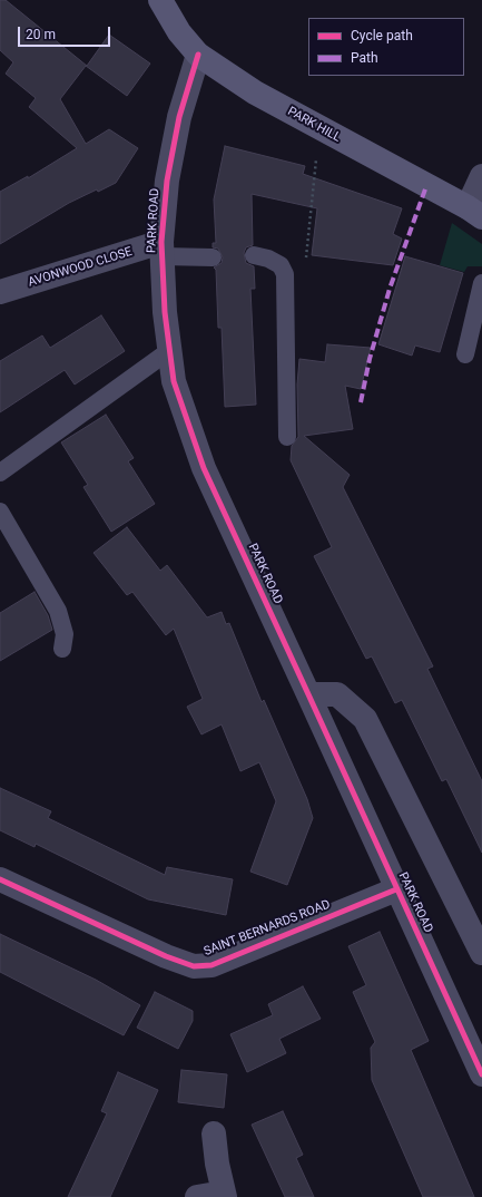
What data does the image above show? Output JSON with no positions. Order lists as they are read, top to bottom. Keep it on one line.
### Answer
{"streets":{"main road":["PARK HILL"],"street":["PARK ROAD","AVONWOOD CLOSE","SAINT BERNARDS ROAD"]},"crossings":[["PARK HILL","PARK ROAD"],["PARK ROAD","AVONWOOD CLOSE"],["PARK ROAD","SAINT BERNARDS ROAD"]],"legend":["Cycle path","Path"],"scale_bar":"20 m"}
